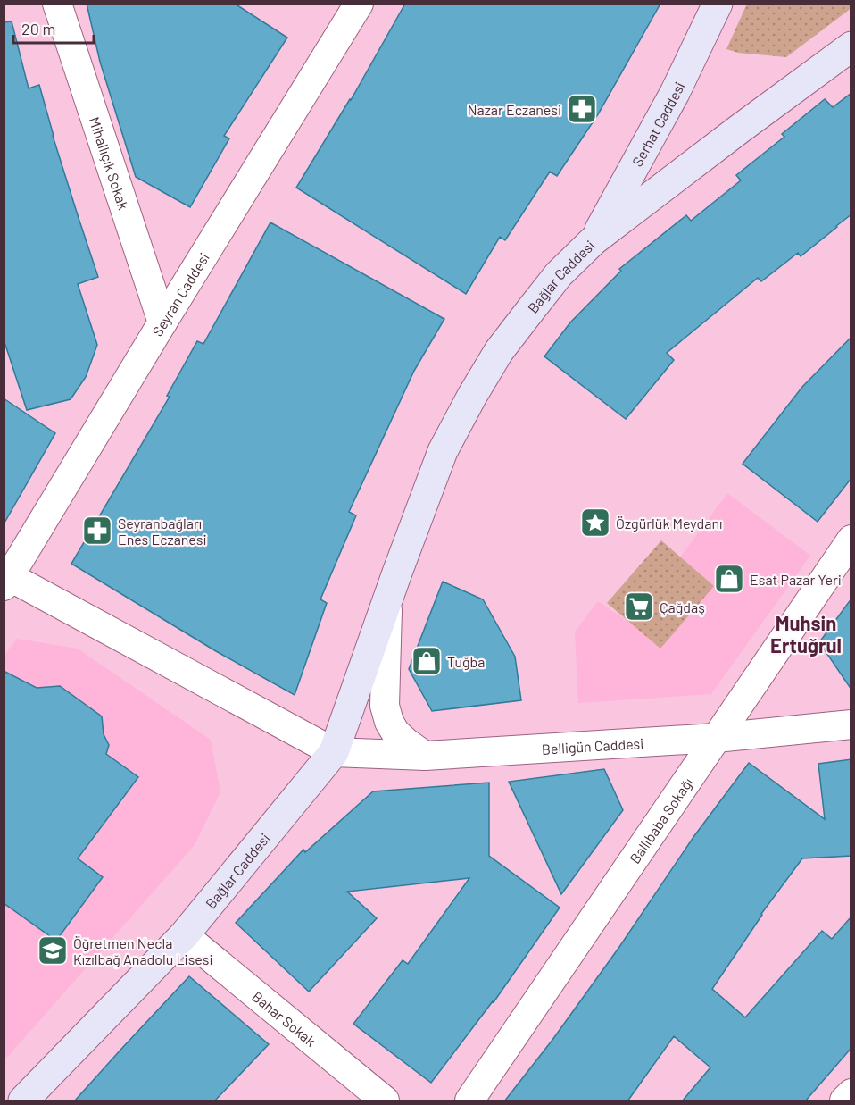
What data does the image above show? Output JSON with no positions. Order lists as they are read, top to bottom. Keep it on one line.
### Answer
{"streets":{"main road":["Serhat Caddesi","Bağlar Caddesi"],"street":["Mihallıçık Sokak","Seyran Caddesi","Belligün Caddesi","Ballıbaba Sokağı","Bahar Sokak"]},"crossings":[["Serhat Caddesi","Bağlar Caddesi"],["Mihallıçık Sokak","Seyran Caddesi"],["Bağlar Caddesi","Belligün Caddesi"],["Bağlar Caddesi","Bahar Sokak"],["Belligün Caddesi","Ballıbaba Sokağı"]],"districts":["Muhsin Ertuğrul"],"places":{"pharmacy":["Nazar Eczanesi","Seyranbağları Enes Eczanesi"],"place":["Özgürlük Meydanı"],"shop":["Esat Pazar Yeri","Tuğba"],"supermarket":["Çağdaş"],"school or university":["Öğretmen Necla Kızılbağ Anadolu Lisesi"]},"scale_bar":"20 m"}
